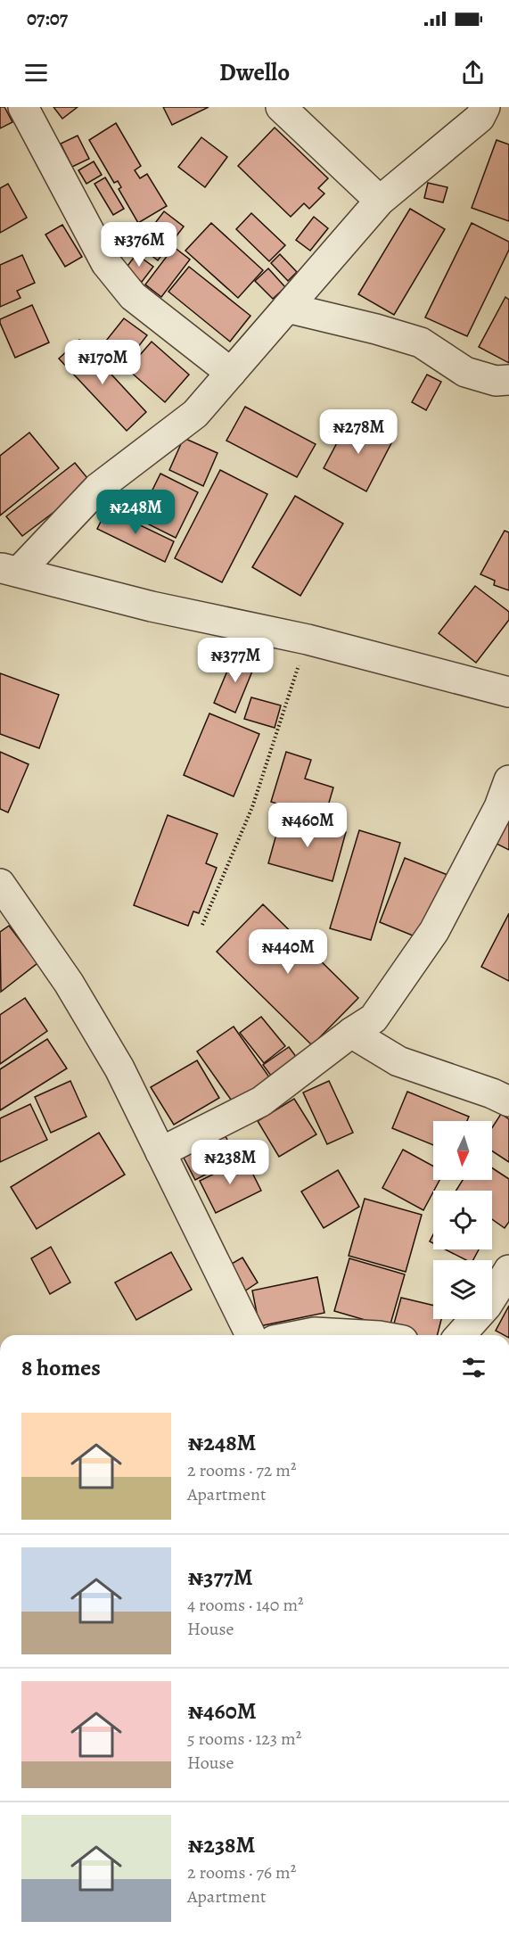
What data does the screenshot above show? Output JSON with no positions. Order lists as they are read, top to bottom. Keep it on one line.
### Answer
{"north":"bottom","page":{"status":"07:07","header":"Dwello","price":["₦376M","₦170M","₦278M","₦248M","₦377M","₦460M","₦440M","₦238M"],"heading":"8 homes","list":[{"name":"₦248M","note":"2 rooms · 72 m² · Apartment"},{"name":"₦377M","note":"4 rooms · 140 m² · House"},{"name":"₦460M","note":"5 rooms · 123 m² · House"},{"name":"₦238M","note":"2 rooms · 76 m² · Apartment"}]}}
